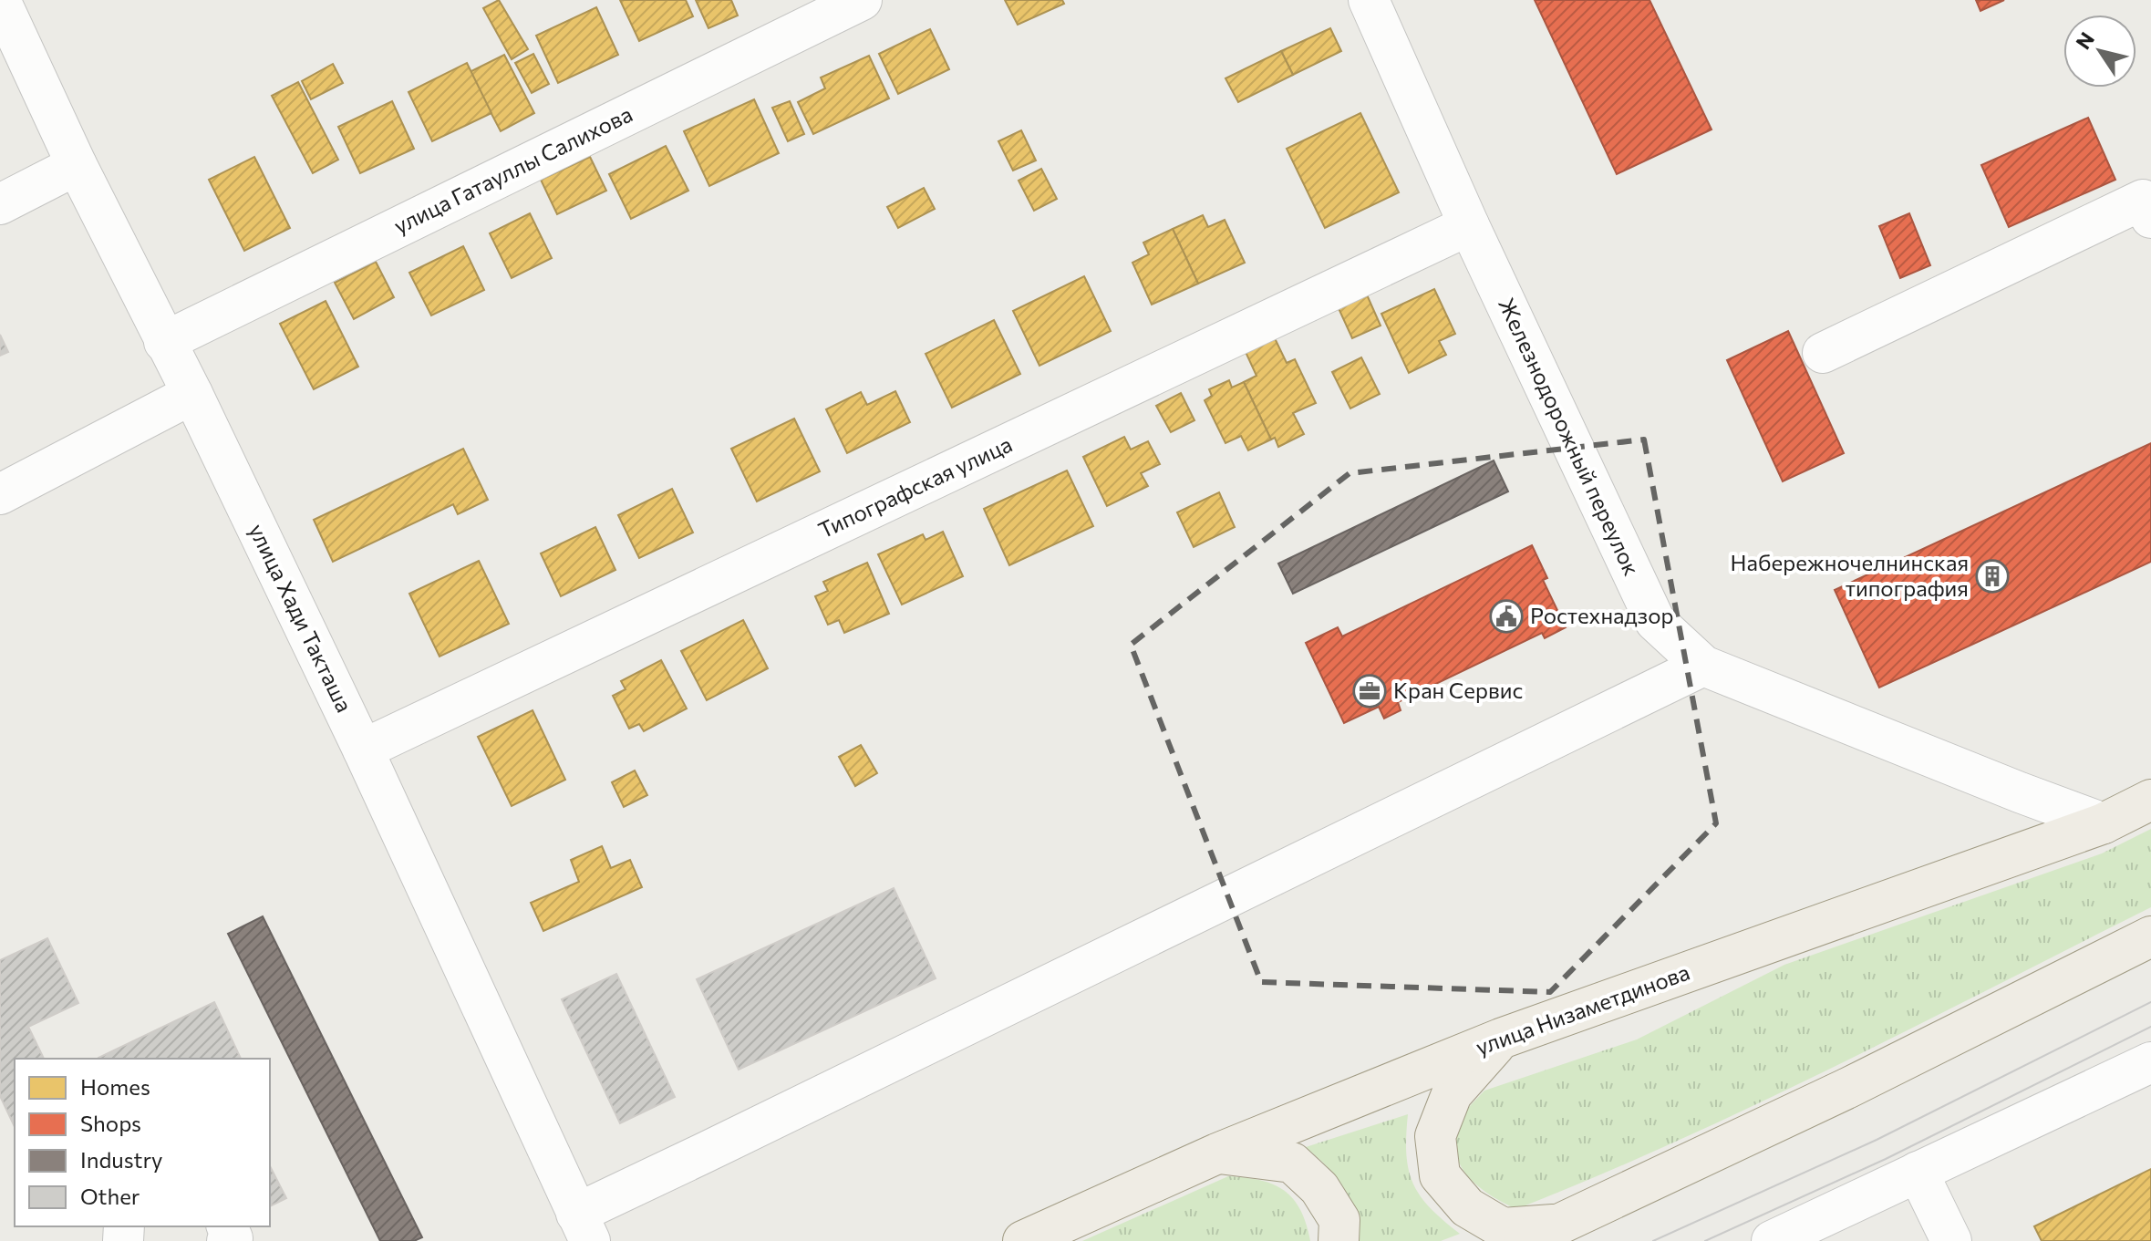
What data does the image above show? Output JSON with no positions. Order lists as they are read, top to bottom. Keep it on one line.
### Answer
{"streets":{"main road":["улица Низаметдинова"],"street":["улица Гатауллы Салихова","Железнодорожный переулок","Типографская улица","улица Хади Такташа"]},"crossings":[["улица Гатауллы Салихова","улица Хади Такташа"],["Железнодорожный переулок","Типографская улица"],["Железнодорожный переулок","улица Низаметдинова"],["Типографская улица","улица Хади Такташа"]],"places":{"building":["Набережночелнинская типография"],"public building":["Ростехнадзор"],"office":["Кран Сервис"]},"legend":["Homes","Shops","Industry","Other"],"north":"top left"}
